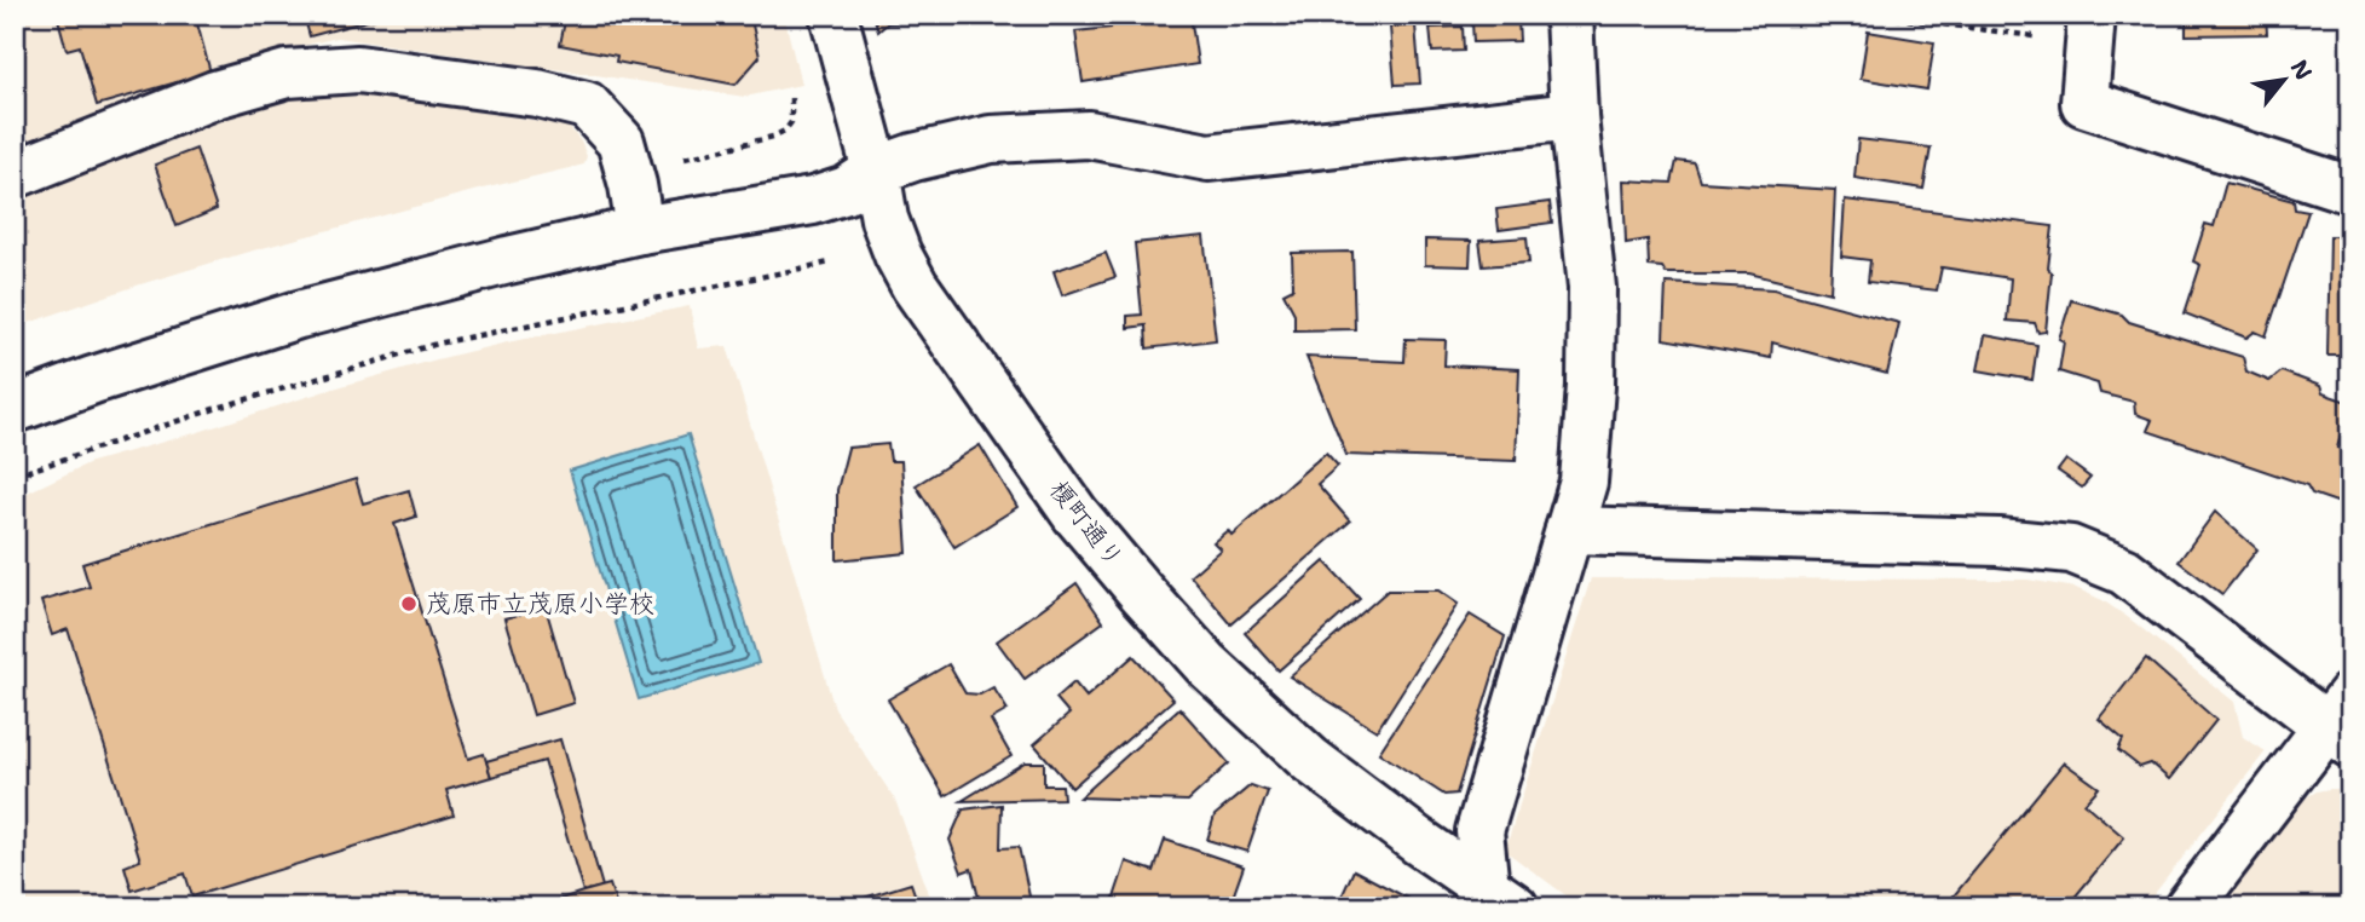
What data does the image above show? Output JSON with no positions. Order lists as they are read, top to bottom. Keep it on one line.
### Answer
{"streets":{"street":["榎町通り"]},"places":["茂原市立茂原小学校"],"north":"top right"}
